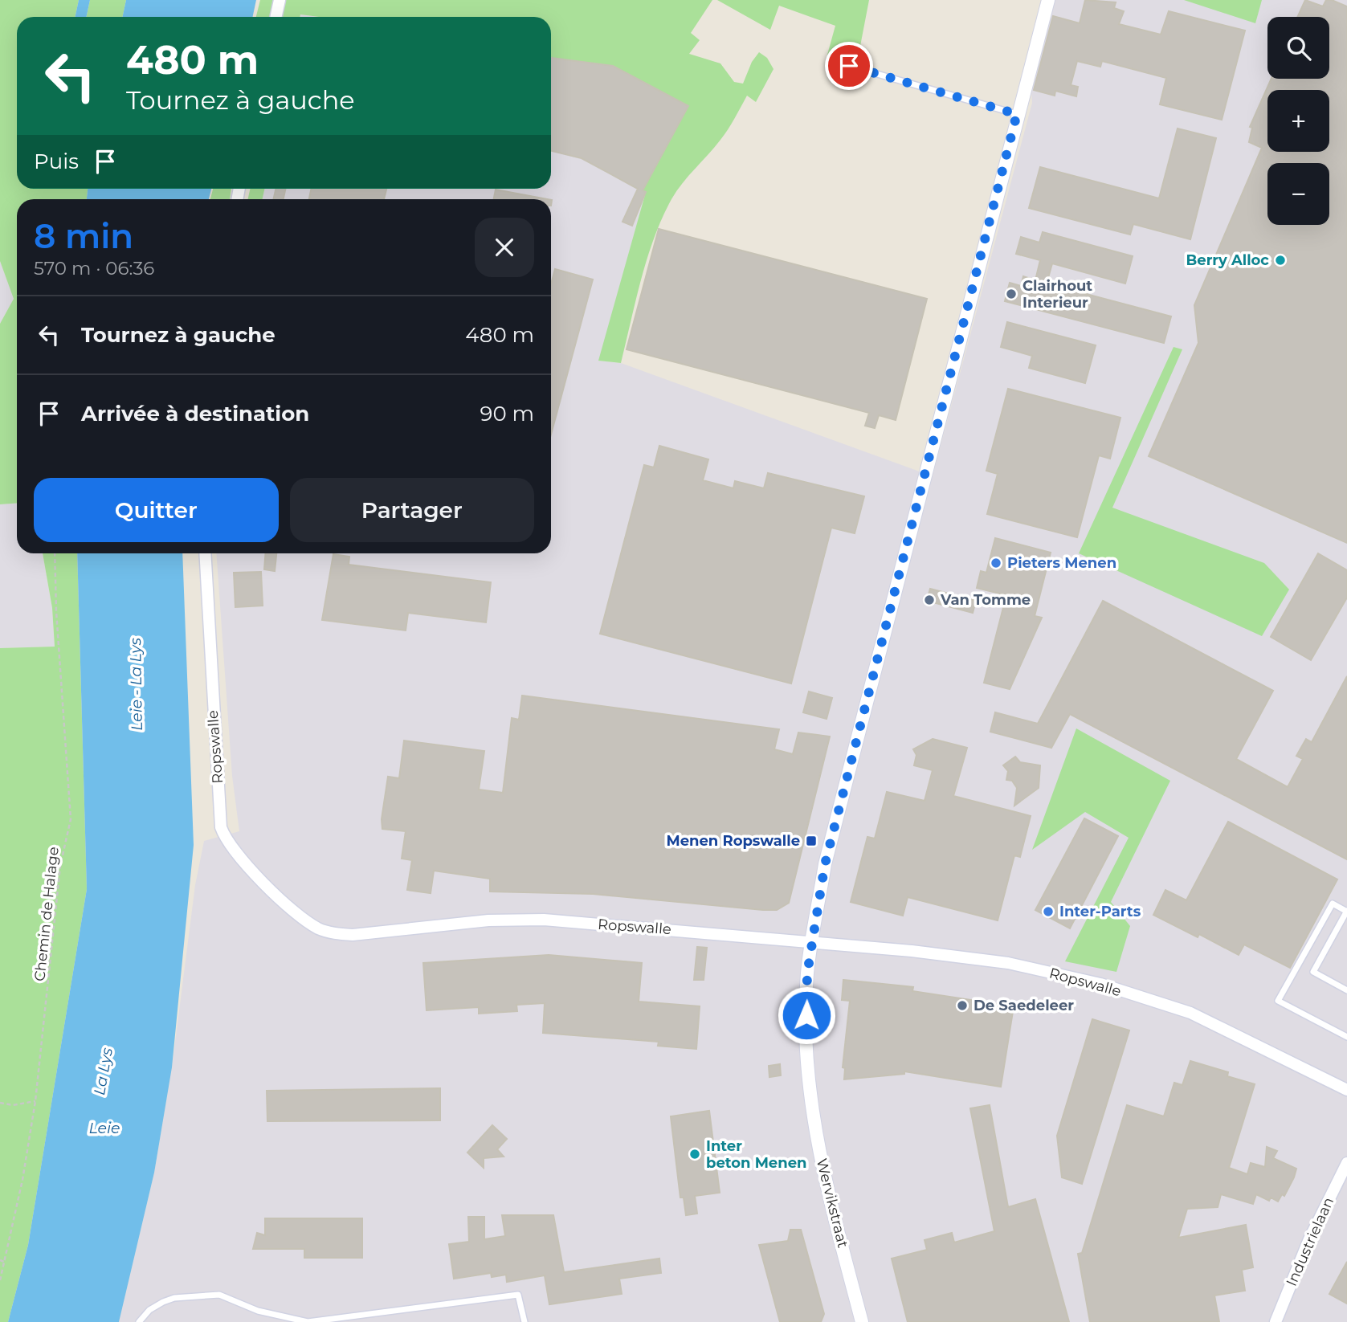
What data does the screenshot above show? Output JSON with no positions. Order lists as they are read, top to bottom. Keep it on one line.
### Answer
{"streets":{"street":["Ropswalle","Wervikstraat","Industrielaan"],"path":["Chemin de Halage"]},"crossings":[["Ropswalle","Wervikstraat"]],"water":["Leie - La Lys","La Lys","Leie"],"places":{"other":["Berry Alloc","Clairhout Interieur","Pieters Menen","Van Tomme","Inter-Parts","De Saedeleer","Inter beton Menen"],"transit":["Menen Ropswalle"]},"page":{"map_buttons":["+","−"],"turn":["480 m","Tournez à gauche"],"then":"Puis","heading":["8 min","570 m · 06:36"],"list":[{"name":"Tournez à gauche","value":"480 m"},{"name":"Arrivée à destination","value":"90 m"}],"buttons":["Quitter","Partager"]}}
